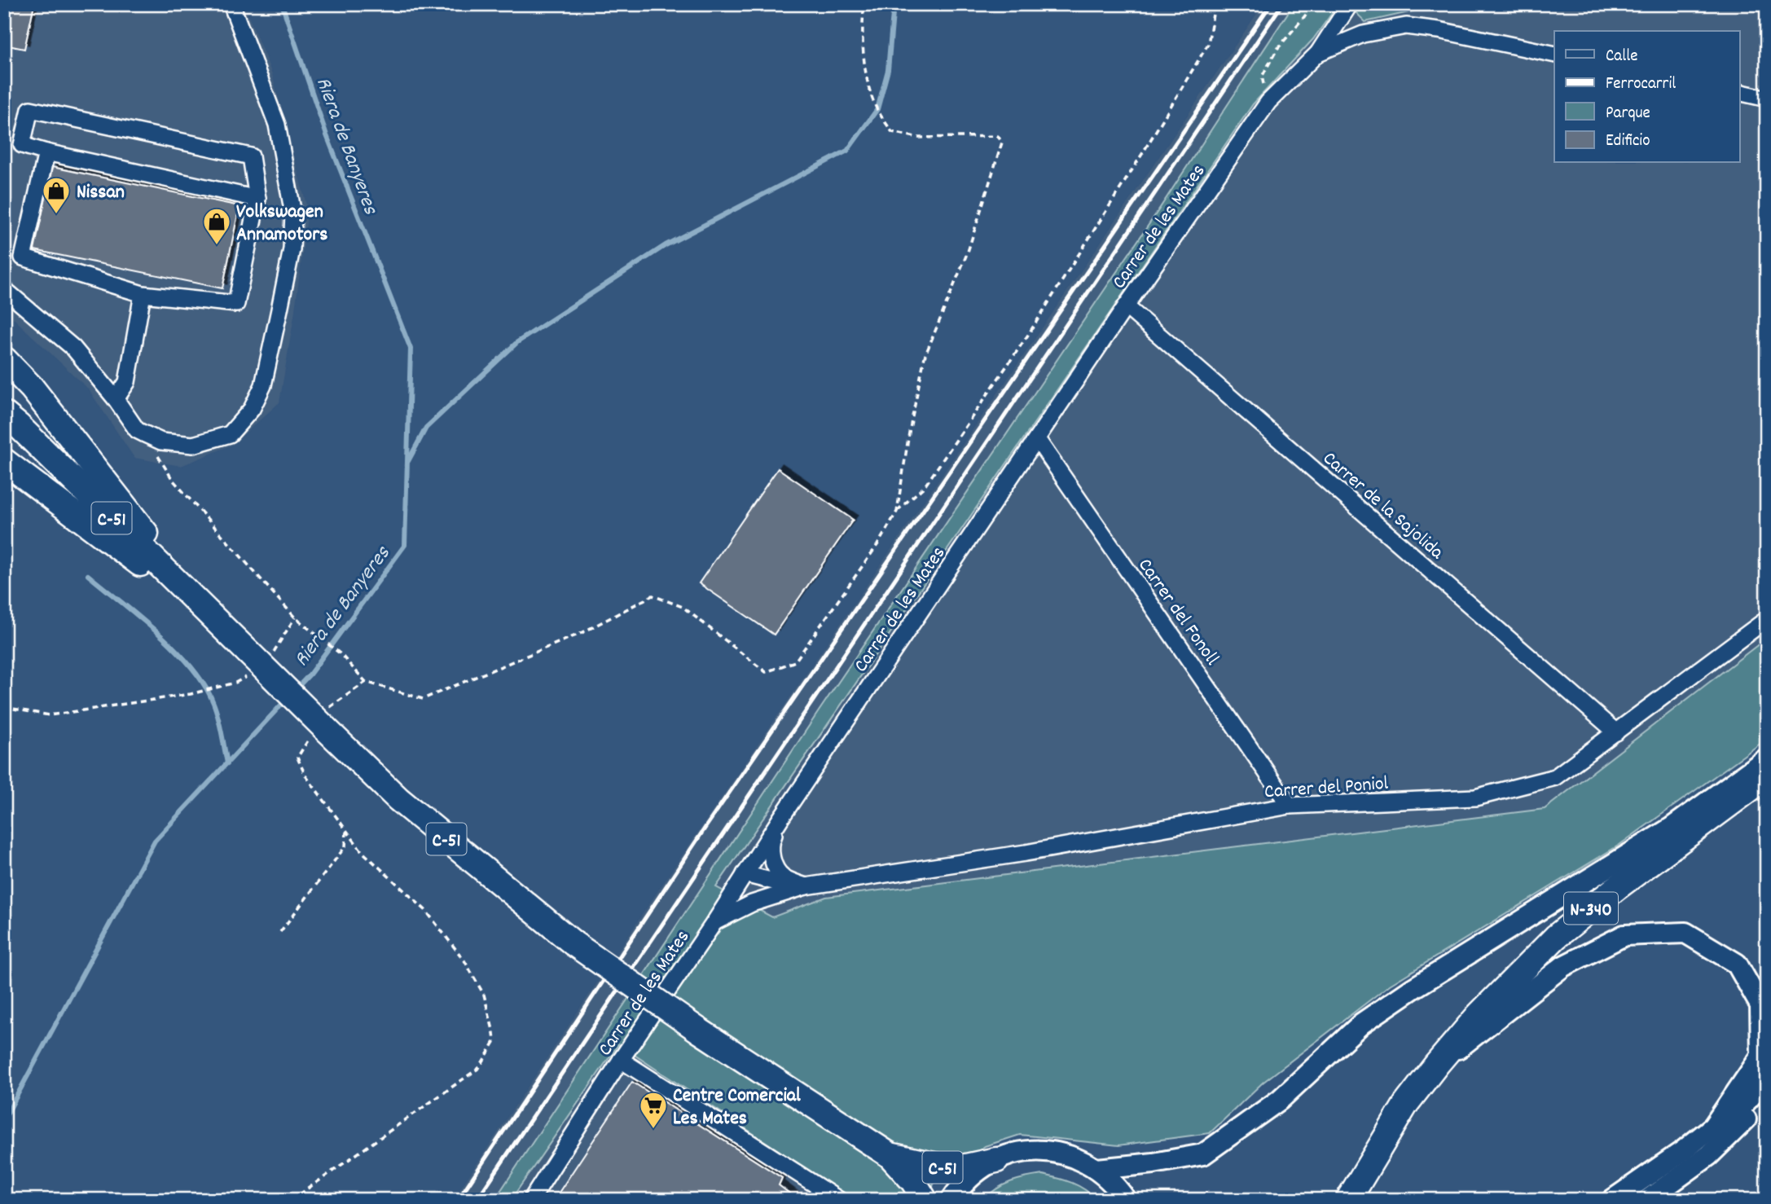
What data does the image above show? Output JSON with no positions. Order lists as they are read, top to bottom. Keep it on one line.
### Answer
{"streets":{"highway":["C-51","N-340"],"street":["Carrer de les Mates","Carrer de la Sajolida","Carrer del Fonoll","Carrer del Poniol"]},"crossings":[["Carrer de les Mates","Carrer de la Sajolida"],["Carrer de les Mates","Carrer del Fonoll"],["Carrer de les Mates","Carrer del Poniol"],["Carrer de la Sajolida","Carrer del Poniol"],["Carrer del Fonoll","Carrer del Poniol"]],"water":["Riera de Banyeres"],"places":{"shop":["Nissan","Volkswagen Annamotors"],"supermarket":["Centre Comercial Les Mates"]},"legend":["Calle","Ferrocarril","Parque","Edificio"]}
